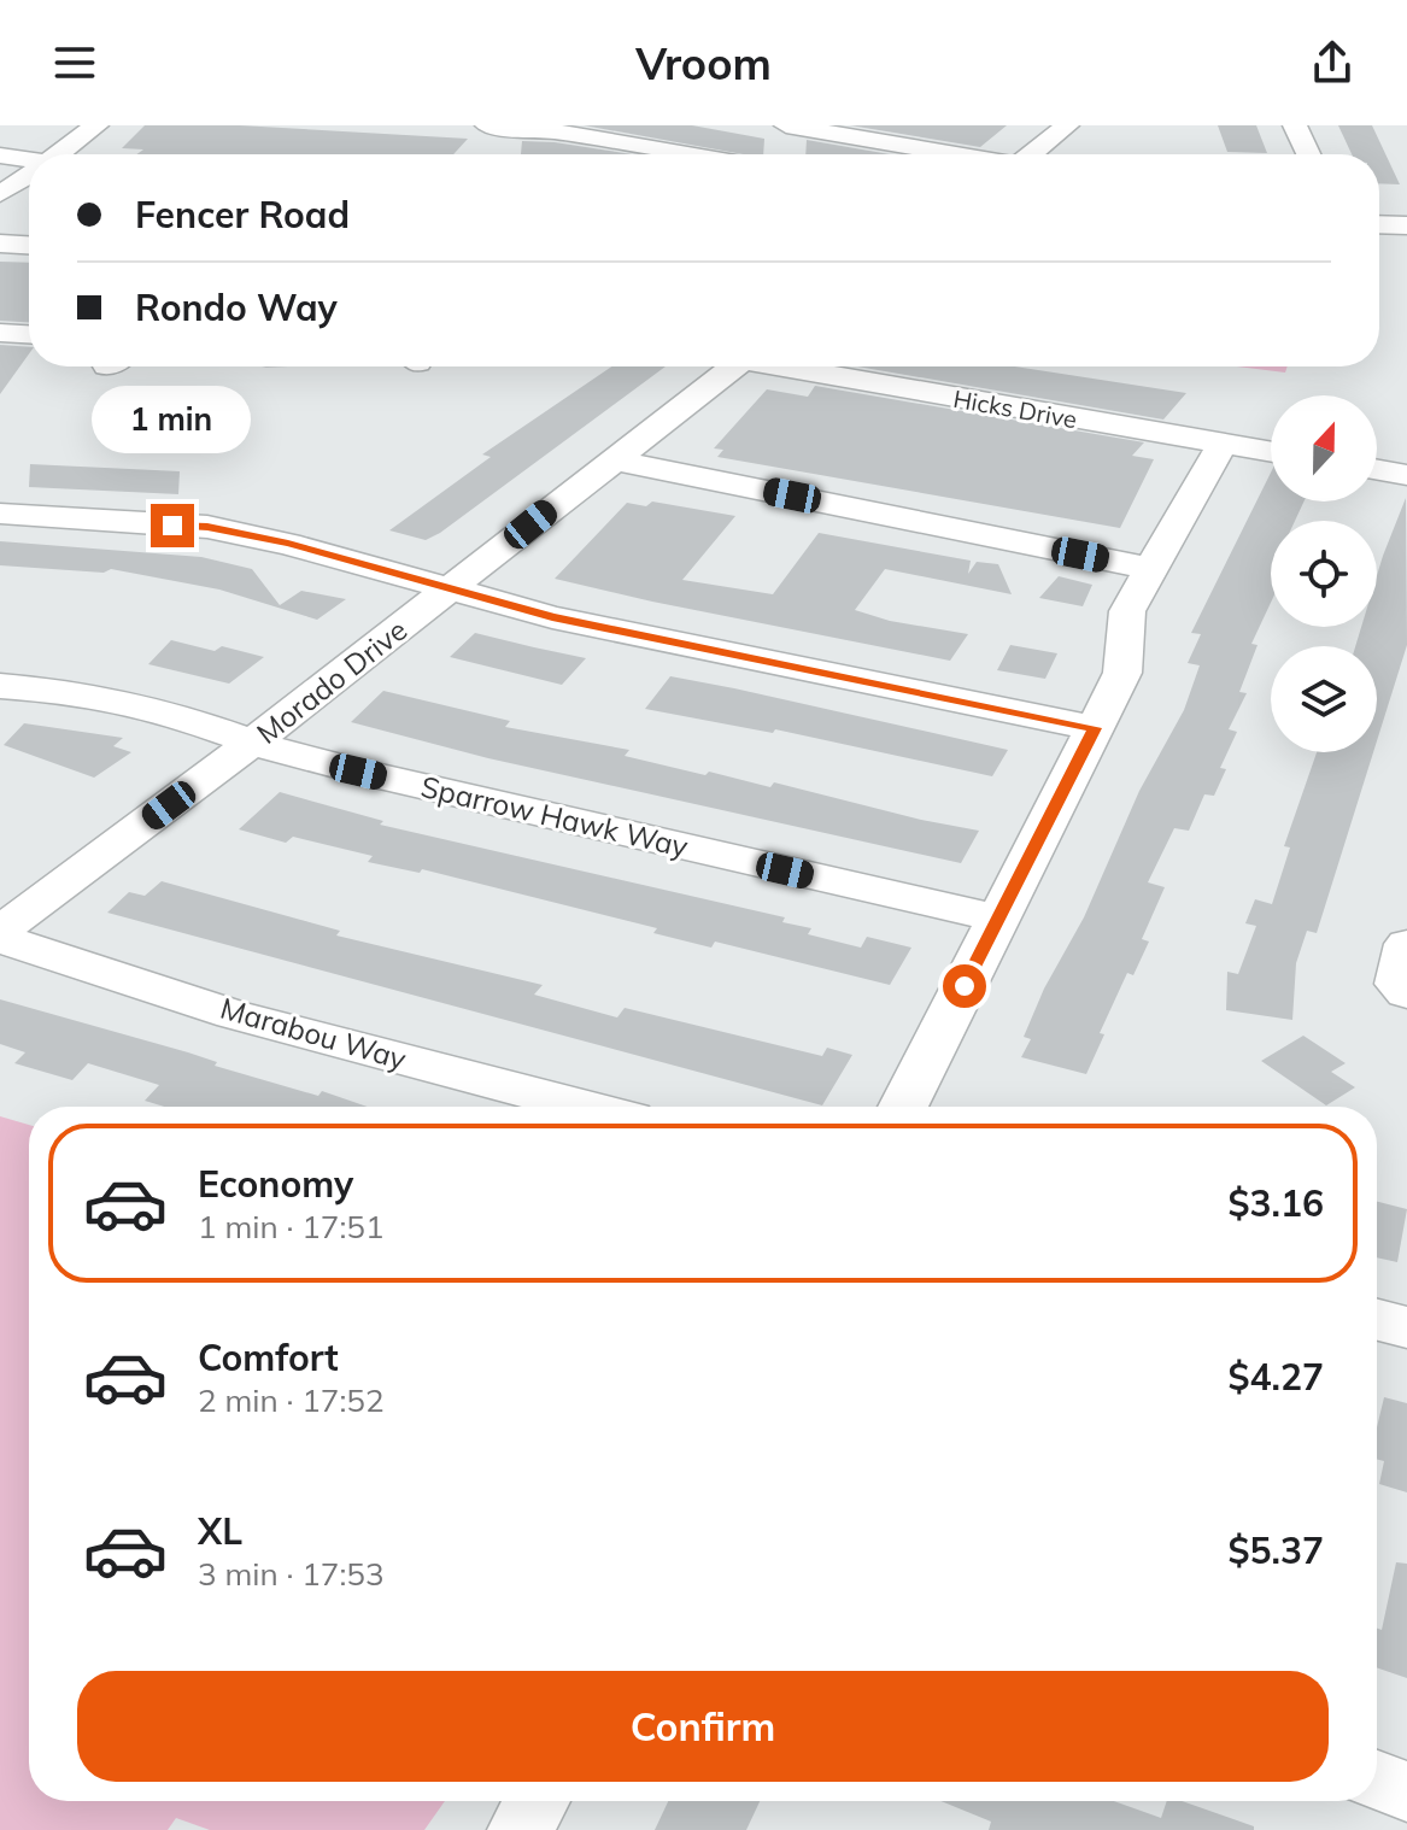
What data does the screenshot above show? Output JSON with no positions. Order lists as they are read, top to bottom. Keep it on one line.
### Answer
{"streets":{"street":["Hicks Drive","Morado Drive","Sparrow Hawk Way","Marabou Way"]},"crossings":[["Morado Drive","Sparrow Hawk Way"],["Morado Drive","Marabou Way"]],"north":"top","page":{"header":"Vroom","banner":["Fencer Road","Rondo Way"],"bubble":"1 min","list":[{"name":"Economy","note":"1 min · 17:51","value":"$3.16"},{"name":"Comfort","note":"2 min · 17:52","value":"$4.27"},{"name":"XL","note":"3 min · 17:53","value":"$5.37"}],"buttons":"Confirm"}}
